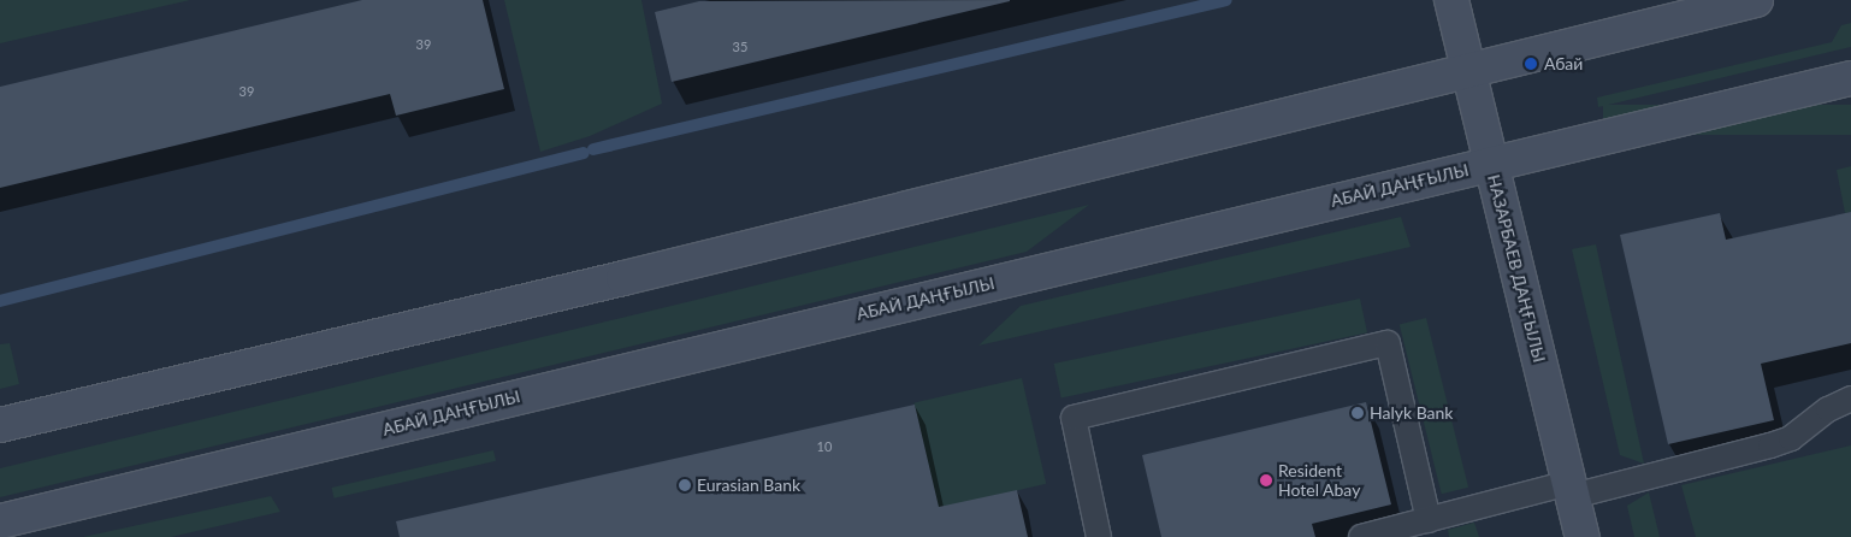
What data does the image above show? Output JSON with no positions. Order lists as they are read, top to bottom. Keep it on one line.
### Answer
{"streets":{"main road":["АБАЙ ДАҢҒЫЛЫ","НАЗАРБАЕВ ДАҢҒЫЛЫ"]},"crossings":[["АБАЙ ДАҢҒЫЛЫ","НАЗАРБАЕВ ДАҢҒЫЛЫ"]],"places":["Абай","Halyk Bank","Resident Hotel Abay","Eurasian Bank"],"house_numbers":["39","35","39","10"]}
